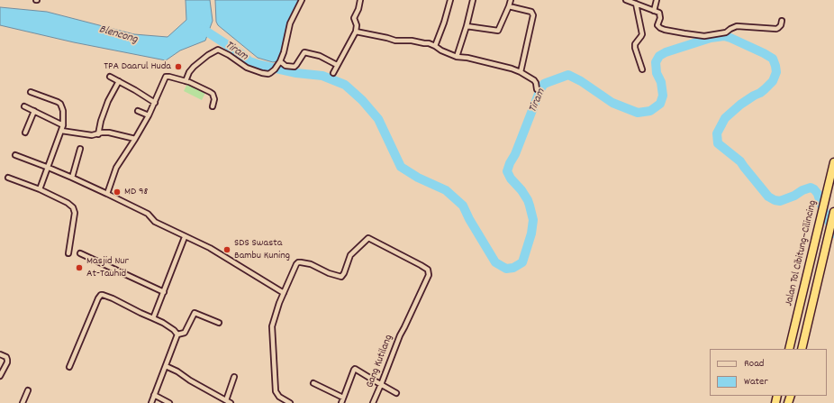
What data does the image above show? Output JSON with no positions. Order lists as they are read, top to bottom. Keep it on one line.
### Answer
{"streets":{"highway":["Jalan Tol Cibitung–Cilincing"],"street":["Gang Kutilang"]},"water":["Blencong","Tiram"],"places":["TPA Daarul Huda","MD 98","SDS Swasta Bambu Kuning","Masjid Nur At-Tauhid"],"legend":["Road","Water"]}
